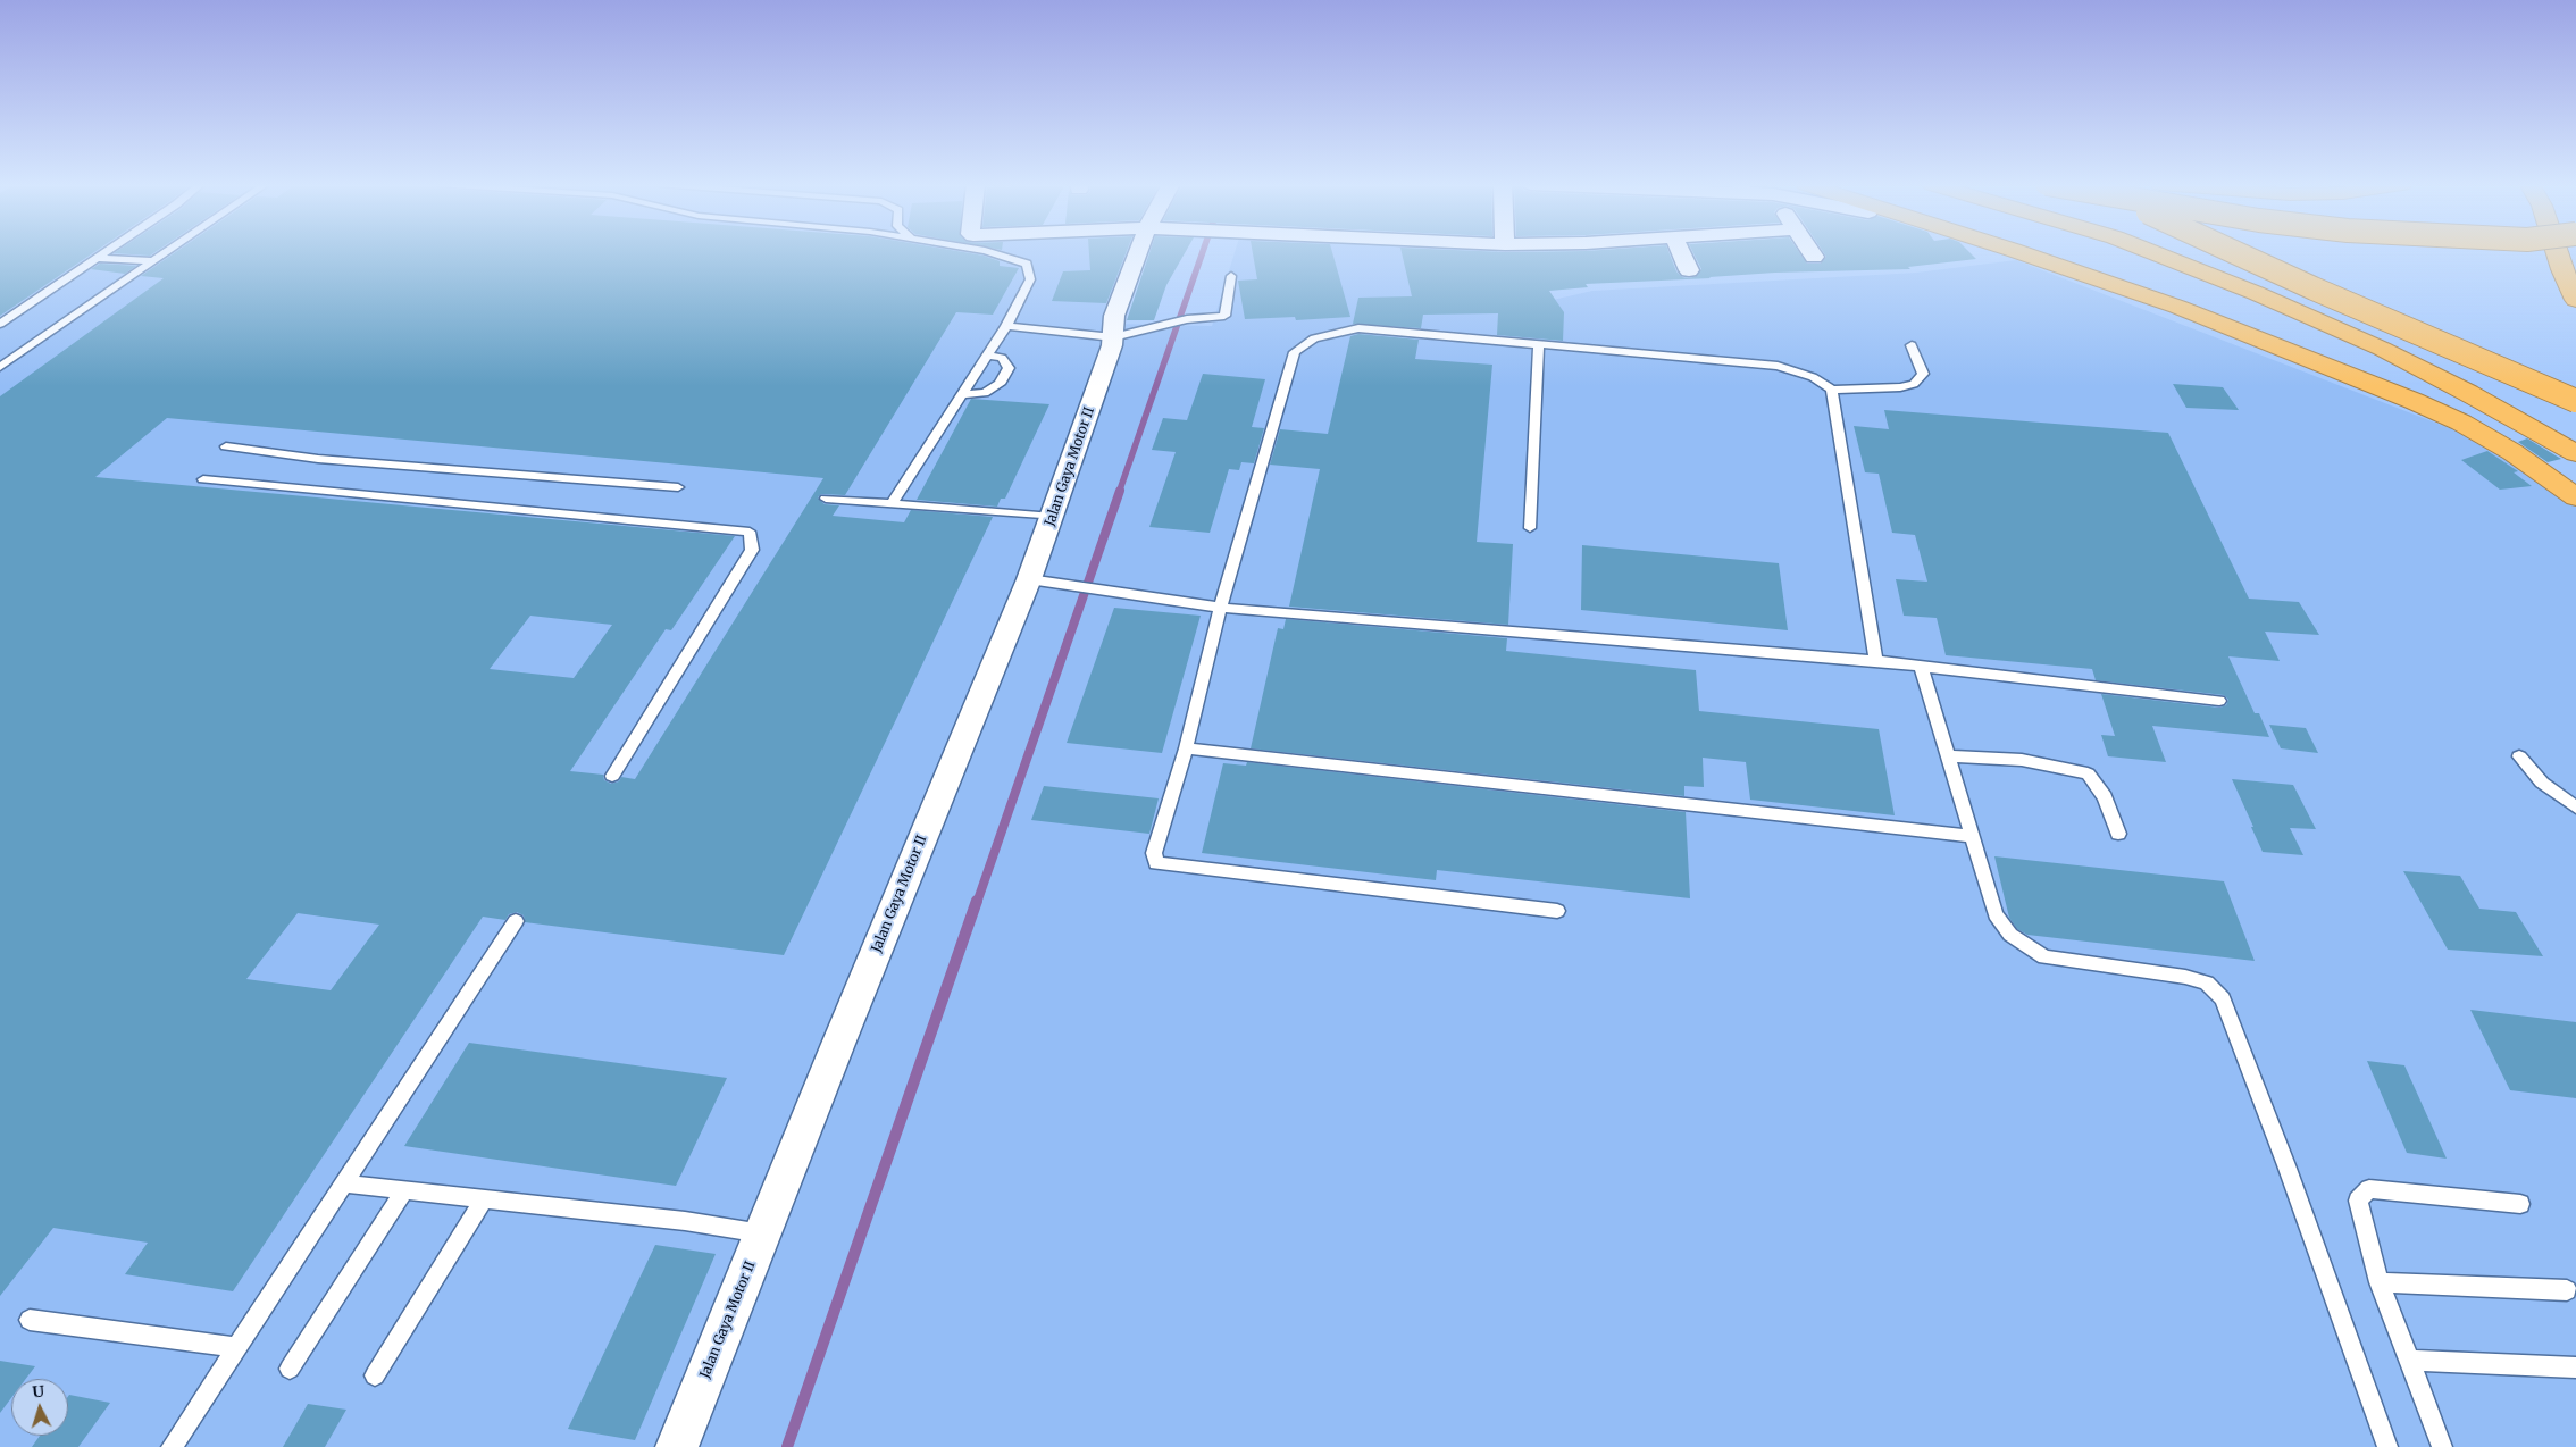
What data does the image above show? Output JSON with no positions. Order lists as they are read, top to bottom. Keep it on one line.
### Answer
{"streets":{"street":["Jalan Gaya Motor II"]},"north":"top"}
